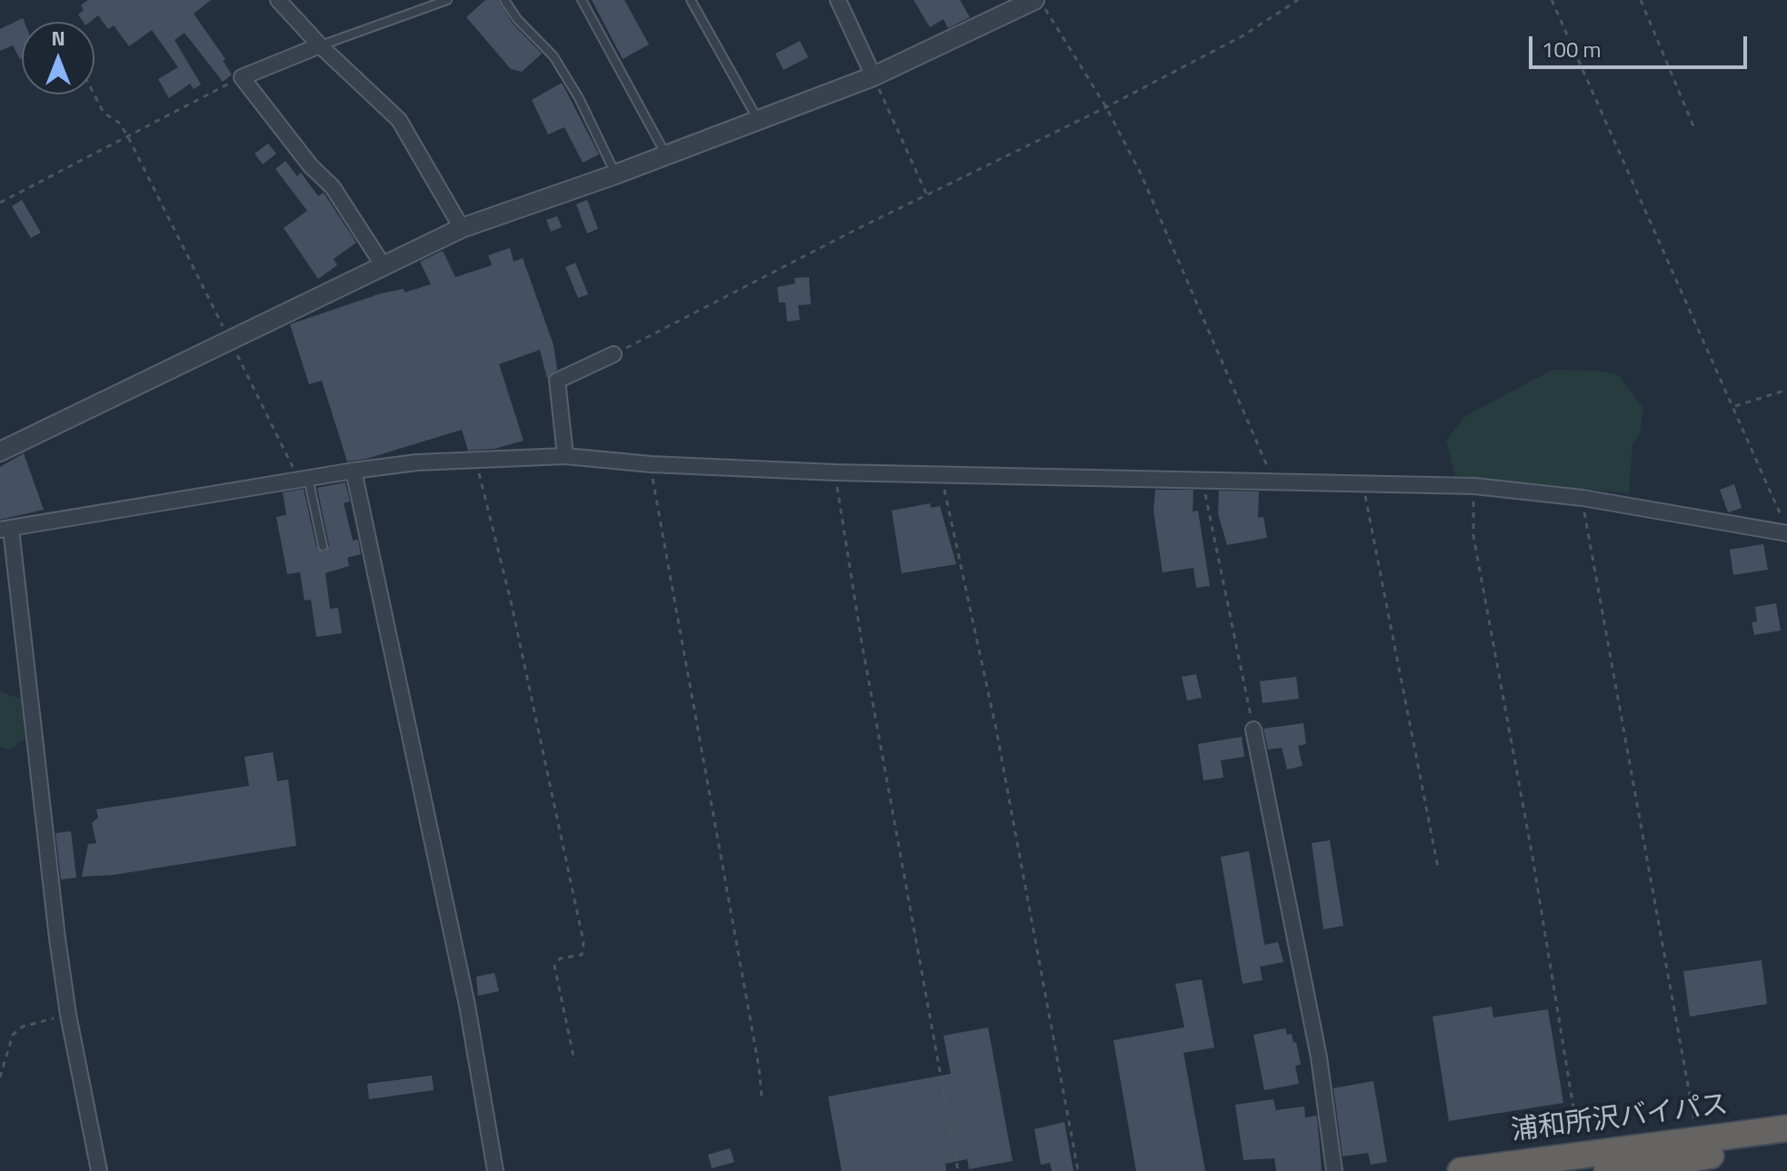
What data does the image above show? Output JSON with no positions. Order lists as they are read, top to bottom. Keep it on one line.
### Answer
{"streets":{"highway":["浦和所沢バイパス"]},"scale_bar":"100 m","north":"top"}
